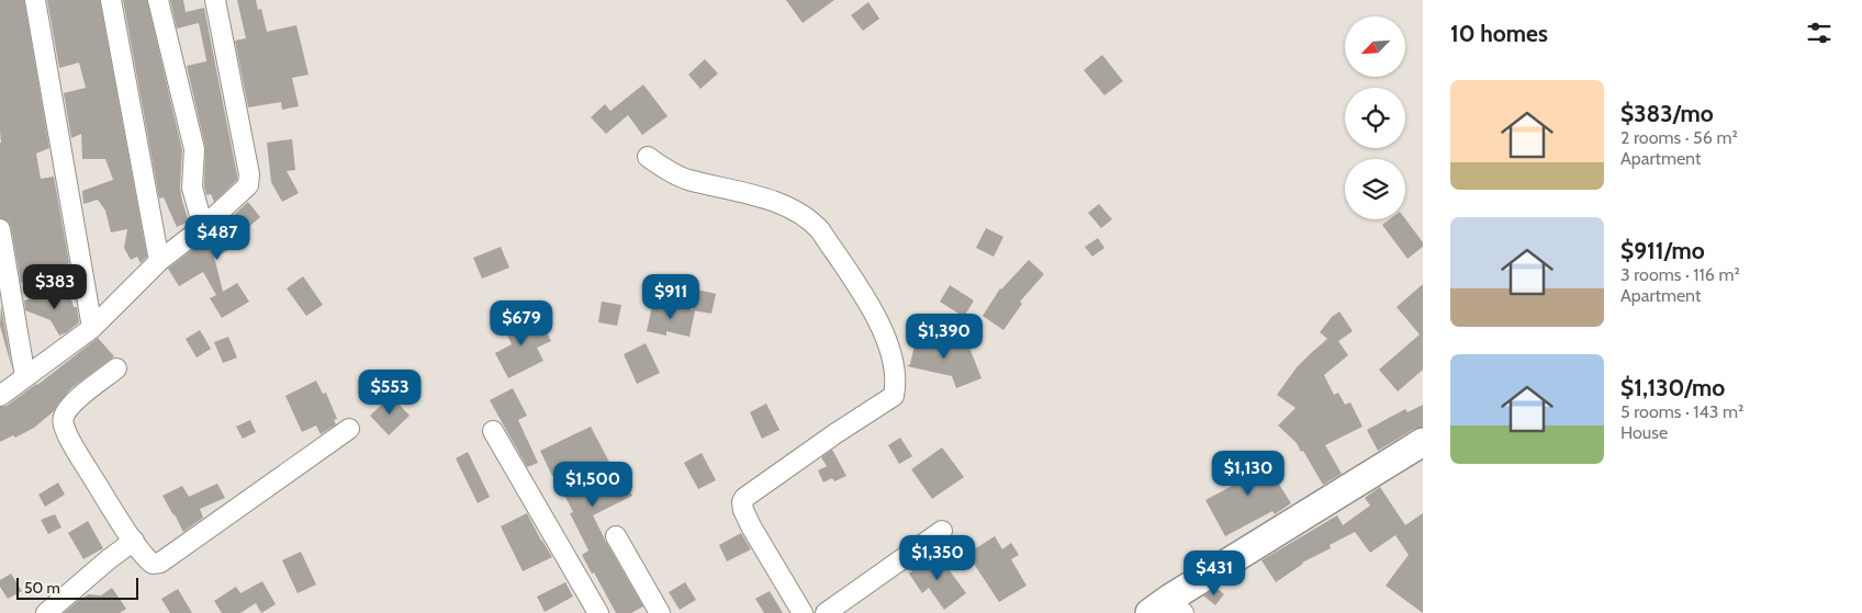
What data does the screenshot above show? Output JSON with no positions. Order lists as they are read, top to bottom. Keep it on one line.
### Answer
{"scale_bar":"50 m","north":"bottom left","page":{"heading":"10 homes","list":[{"name":"$383/mo","note":"2 rooms · 56 m² · Apartment"},{"name":"$911/mo","note":"3 rooms · 116 m² · Apartment"},{"name":"$1,130/mo","note":"5 rooms · 143 m² · House"}],"price":["$487","$383","$911","$679","$1,390","$553","$1,130","$1,500","$1,350","$431"],"scale":"50 m"}}
